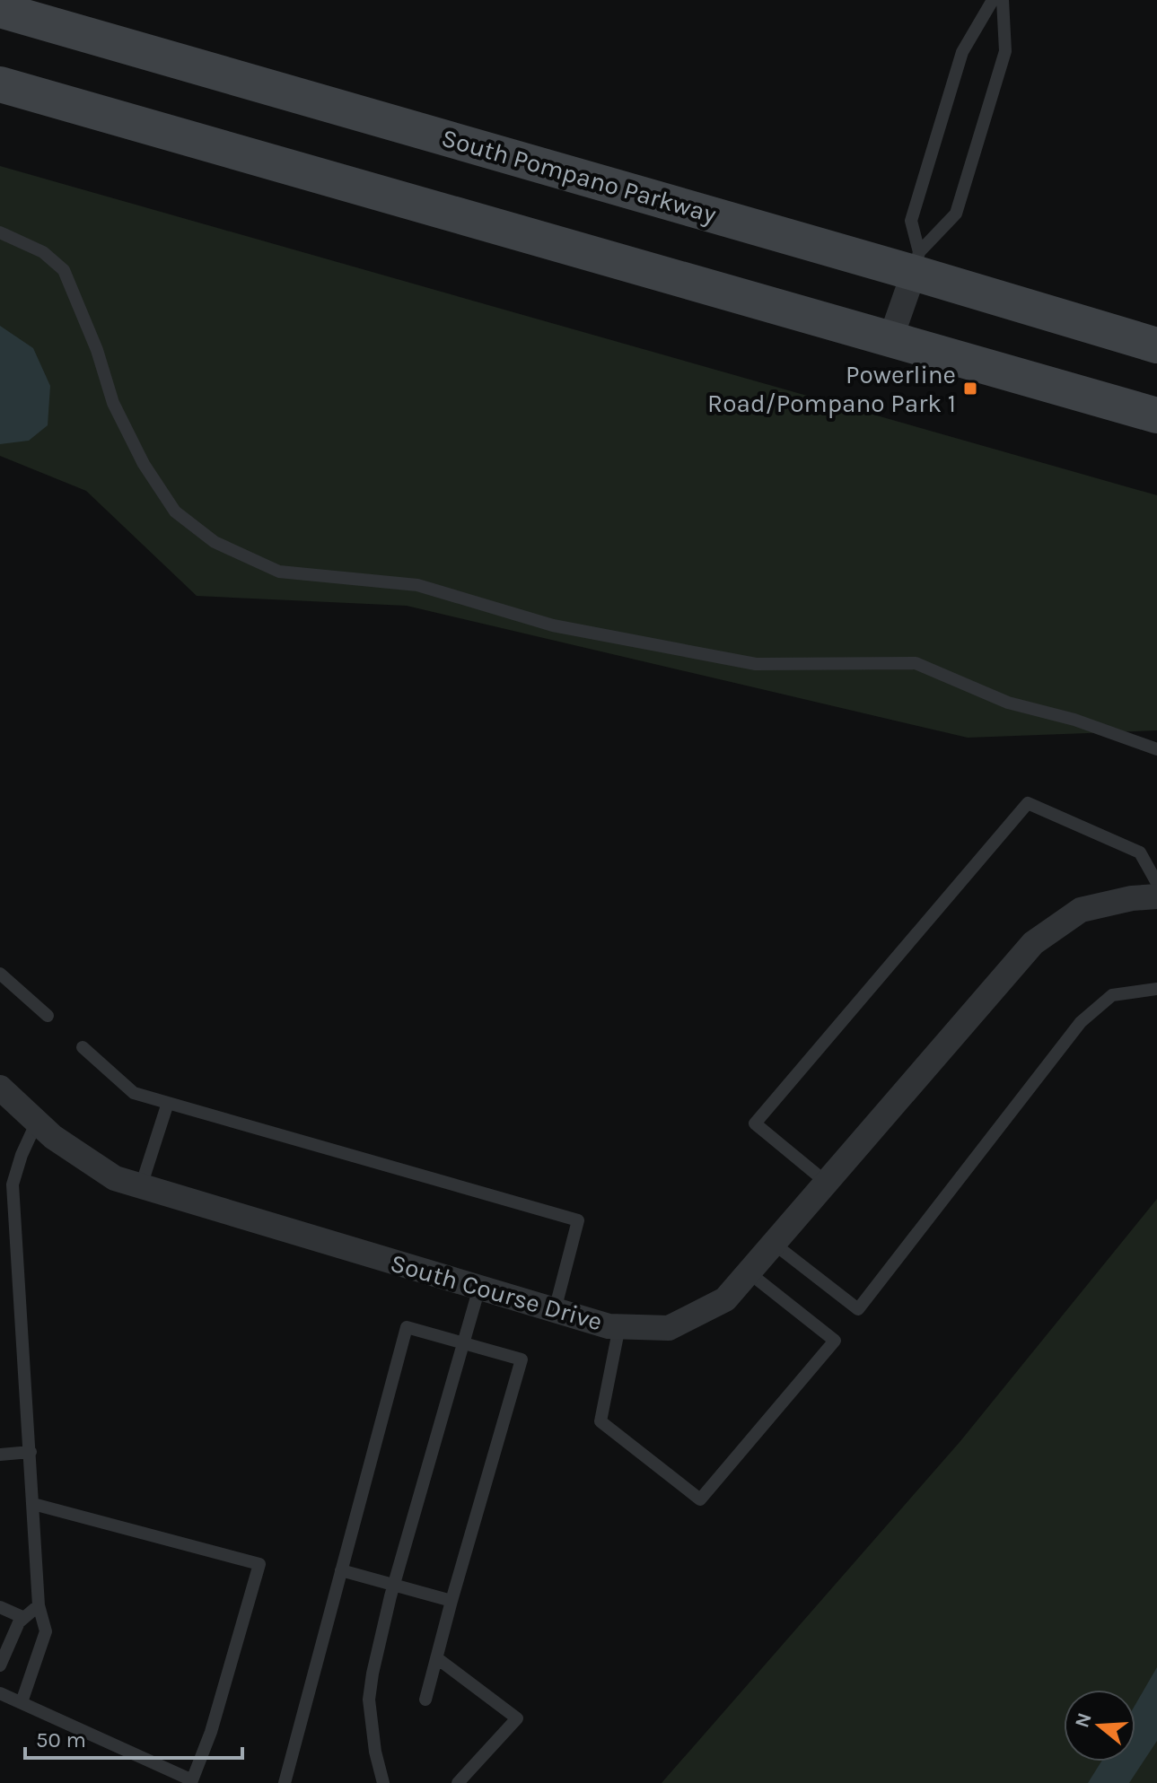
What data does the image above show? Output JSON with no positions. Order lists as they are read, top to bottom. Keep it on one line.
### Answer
{"streets":{"main road":["South Pompano Parkway"],"street":["South Course Drive"]},"places":{"transit":["Powerline Road/Pompano Park 1"]},"scale_bar":"50 m","north":"left"}
